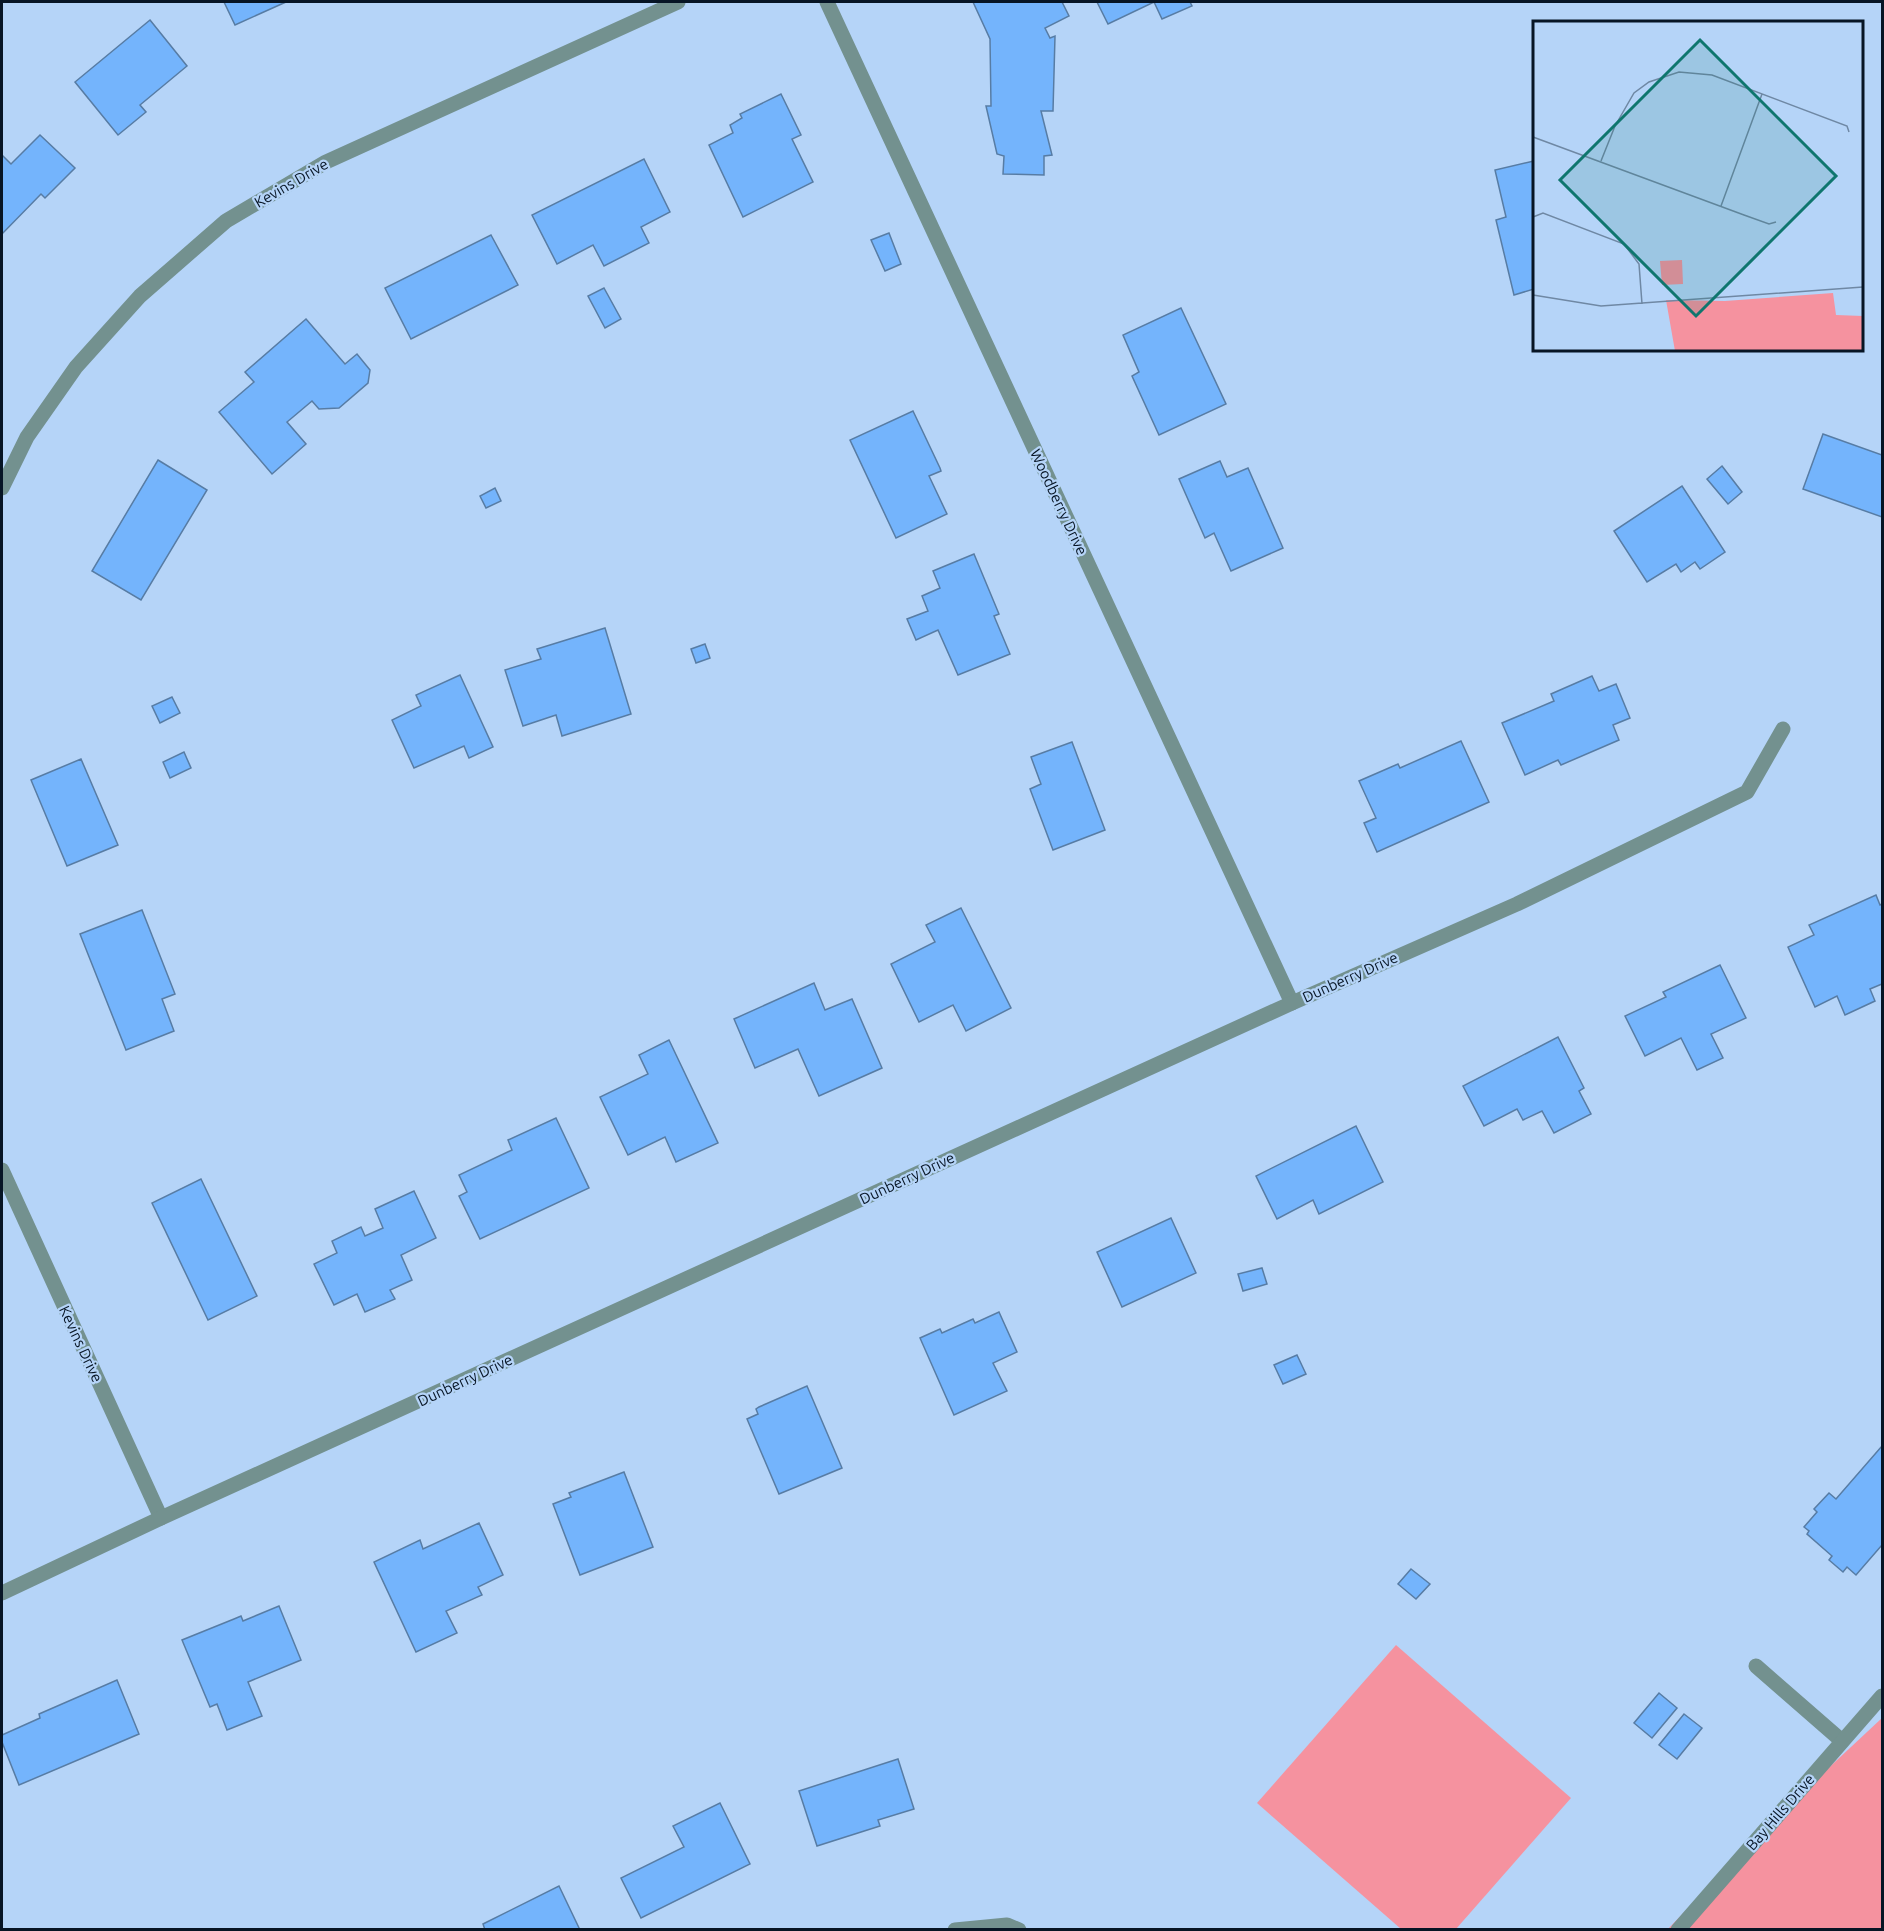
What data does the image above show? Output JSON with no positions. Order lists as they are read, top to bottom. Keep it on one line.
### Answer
{"streets":{"street":["Kevins Drive","Woodberry Drive","Dunberry Drive","Bay Hills Drive"]},"crossings":[["Kevins Drive","Dunberry Drive"],["Woodberry Drive","Dunberry Drive"]]}
